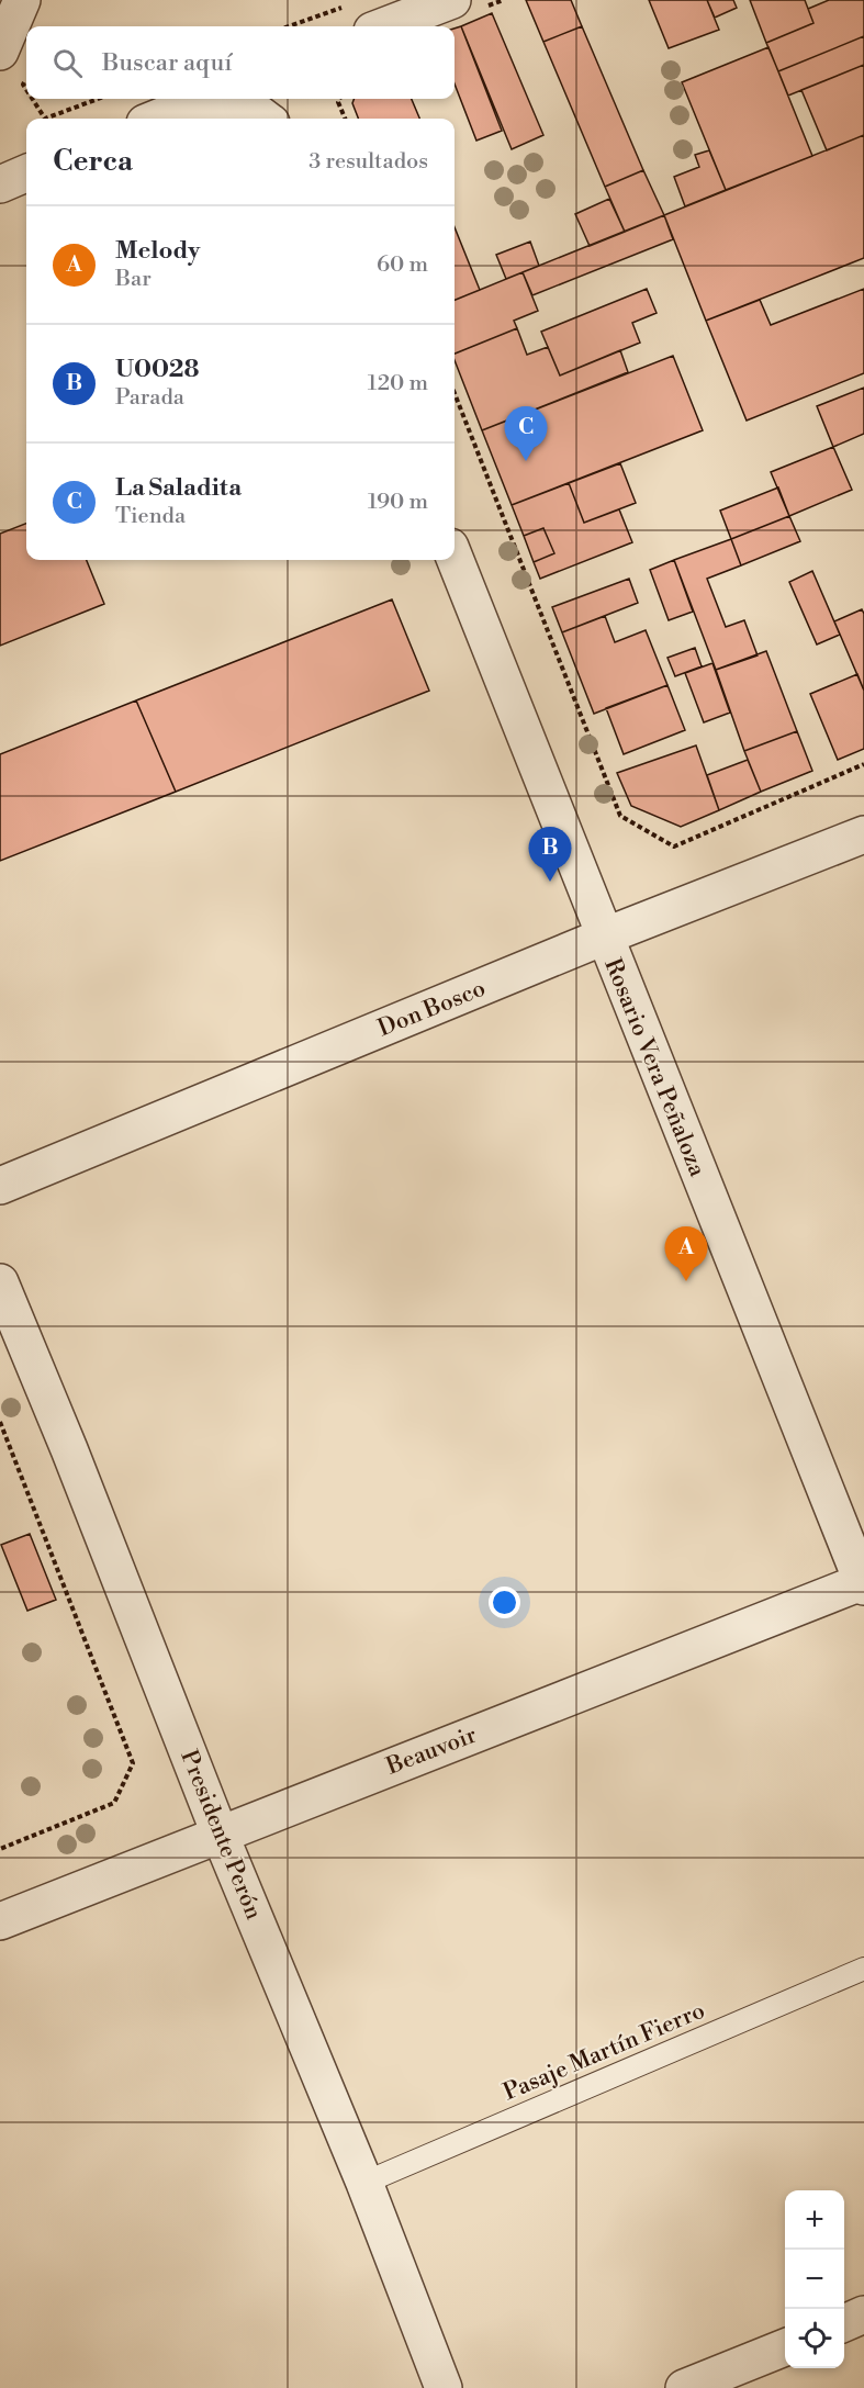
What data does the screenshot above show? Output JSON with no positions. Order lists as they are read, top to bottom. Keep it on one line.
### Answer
{"streets":{"street":["Don Bosco","Rosario Vera Peñaloza","Beauvoir","Presidente Perón"],"lane":["Pasaje Martín Fierro"]},"crossings":[["Don Bosco","Rosario Vera Peñaloza"],["Rosario Vera Peñaloza","Beauvoir"],["Beauvoir","Presidente Perón"],["Presidente Perón","Pasaje Martín Fierro"]],"page":{"search":"Buscar aquí","heading":["Cerca","3 resultados"],"list":[{"mark":"A","name":"Melody","note":"Bar","value":"60 m"},{"mark":"B","name":"U0028","note":"Parada","value":"120 m"},{"mark":"C","name":"La Saladita","note":"Tienda","value":"190 m"}],"pins":["C","B","A"],"map_buttons":["+","−"]}}
